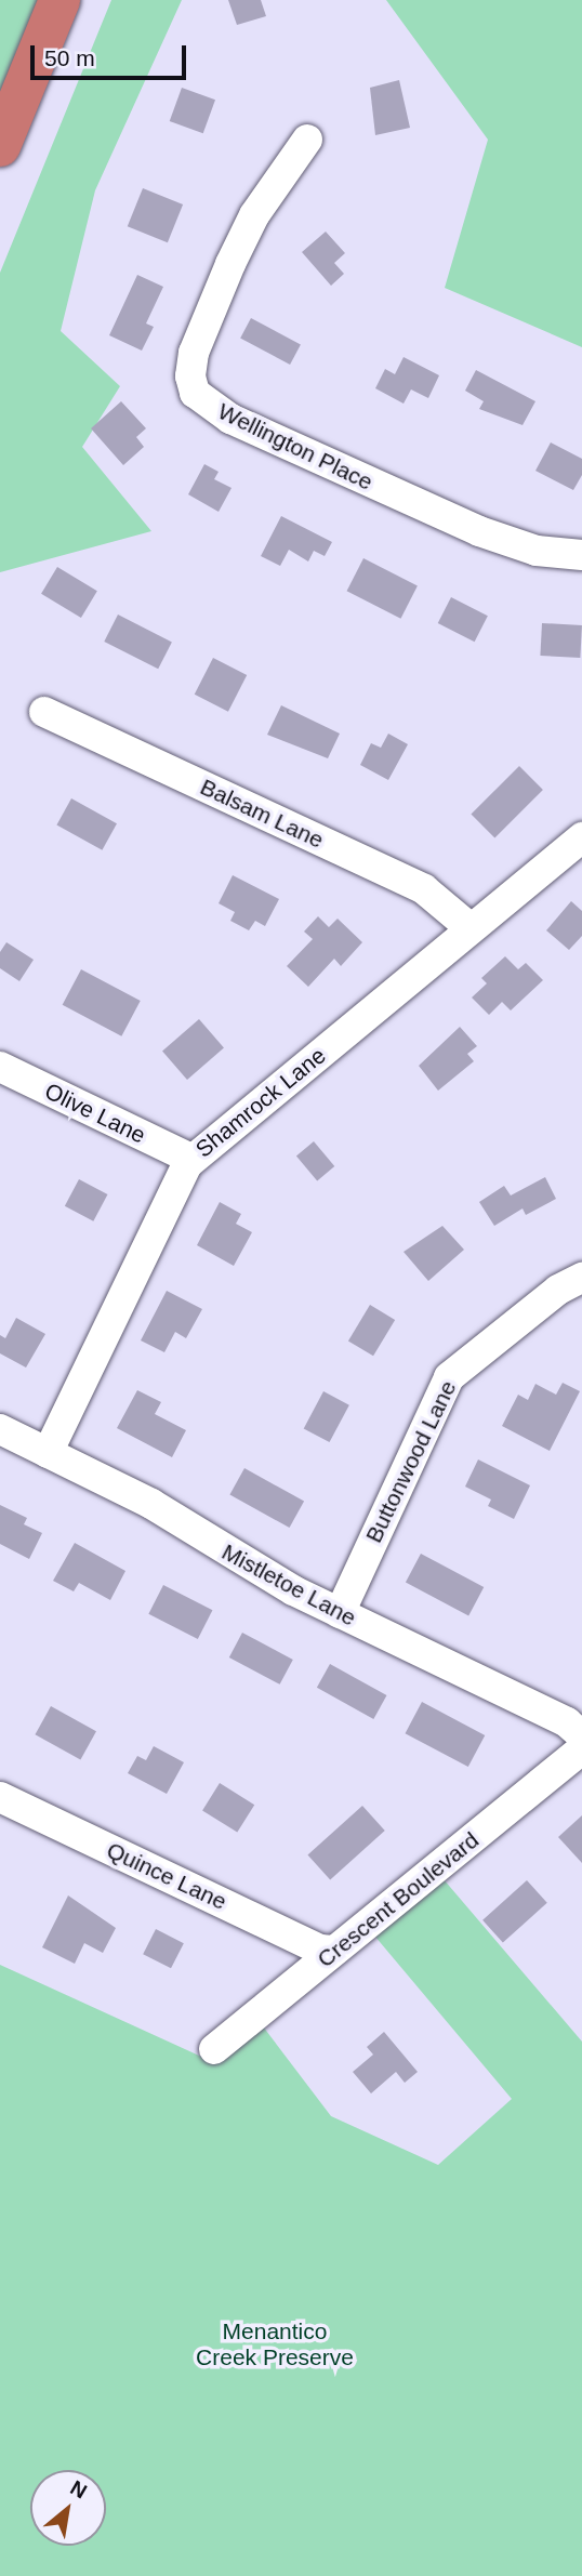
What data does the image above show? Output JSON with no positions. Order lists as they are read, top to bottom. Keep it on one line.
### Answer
{"streets":{"street":["Wellington Place","Balsam Lane","Shamrock Lane","Olive Lane","Buttonwood Lane","Mistletoe Lane","Quince Lane","Crescent Boulevard"]},"crossings":[["Balsam Lane","Shamrock Lane"],["Shamrock Lane","Olive Lane"],["Shamrock Lane","Mistletoe Lane"],["Buttonwood Lane","Mistletoe Lane"],["Quince Lane","Crescent Boulevard"]],"parks":["Menantico Creek Preserve"],"scale_bar":"50 m","north":"top right"}
